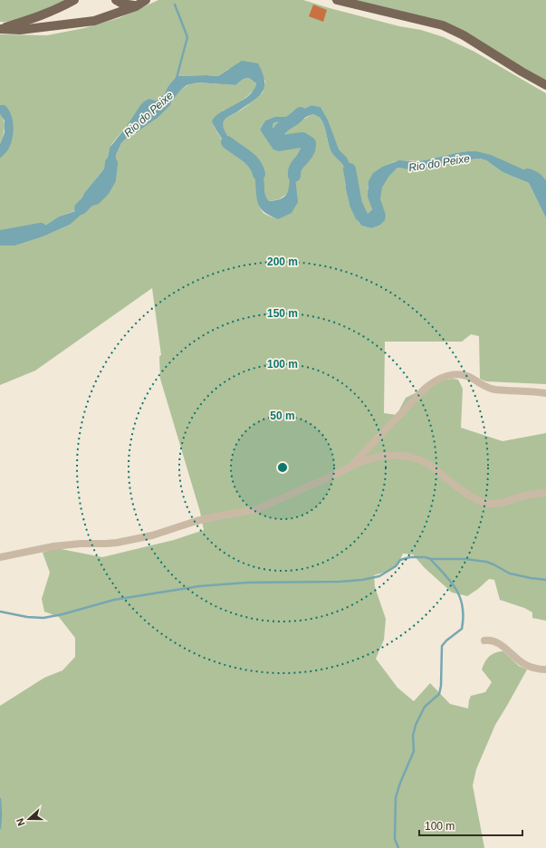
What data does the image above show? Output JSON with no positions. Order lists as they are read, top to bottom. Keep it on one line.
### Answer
{"water":["Rio do Peixe"],"scale_bar":"100 m","north":"left","rings":["200 m","150 m","100 m","50 m"]}
